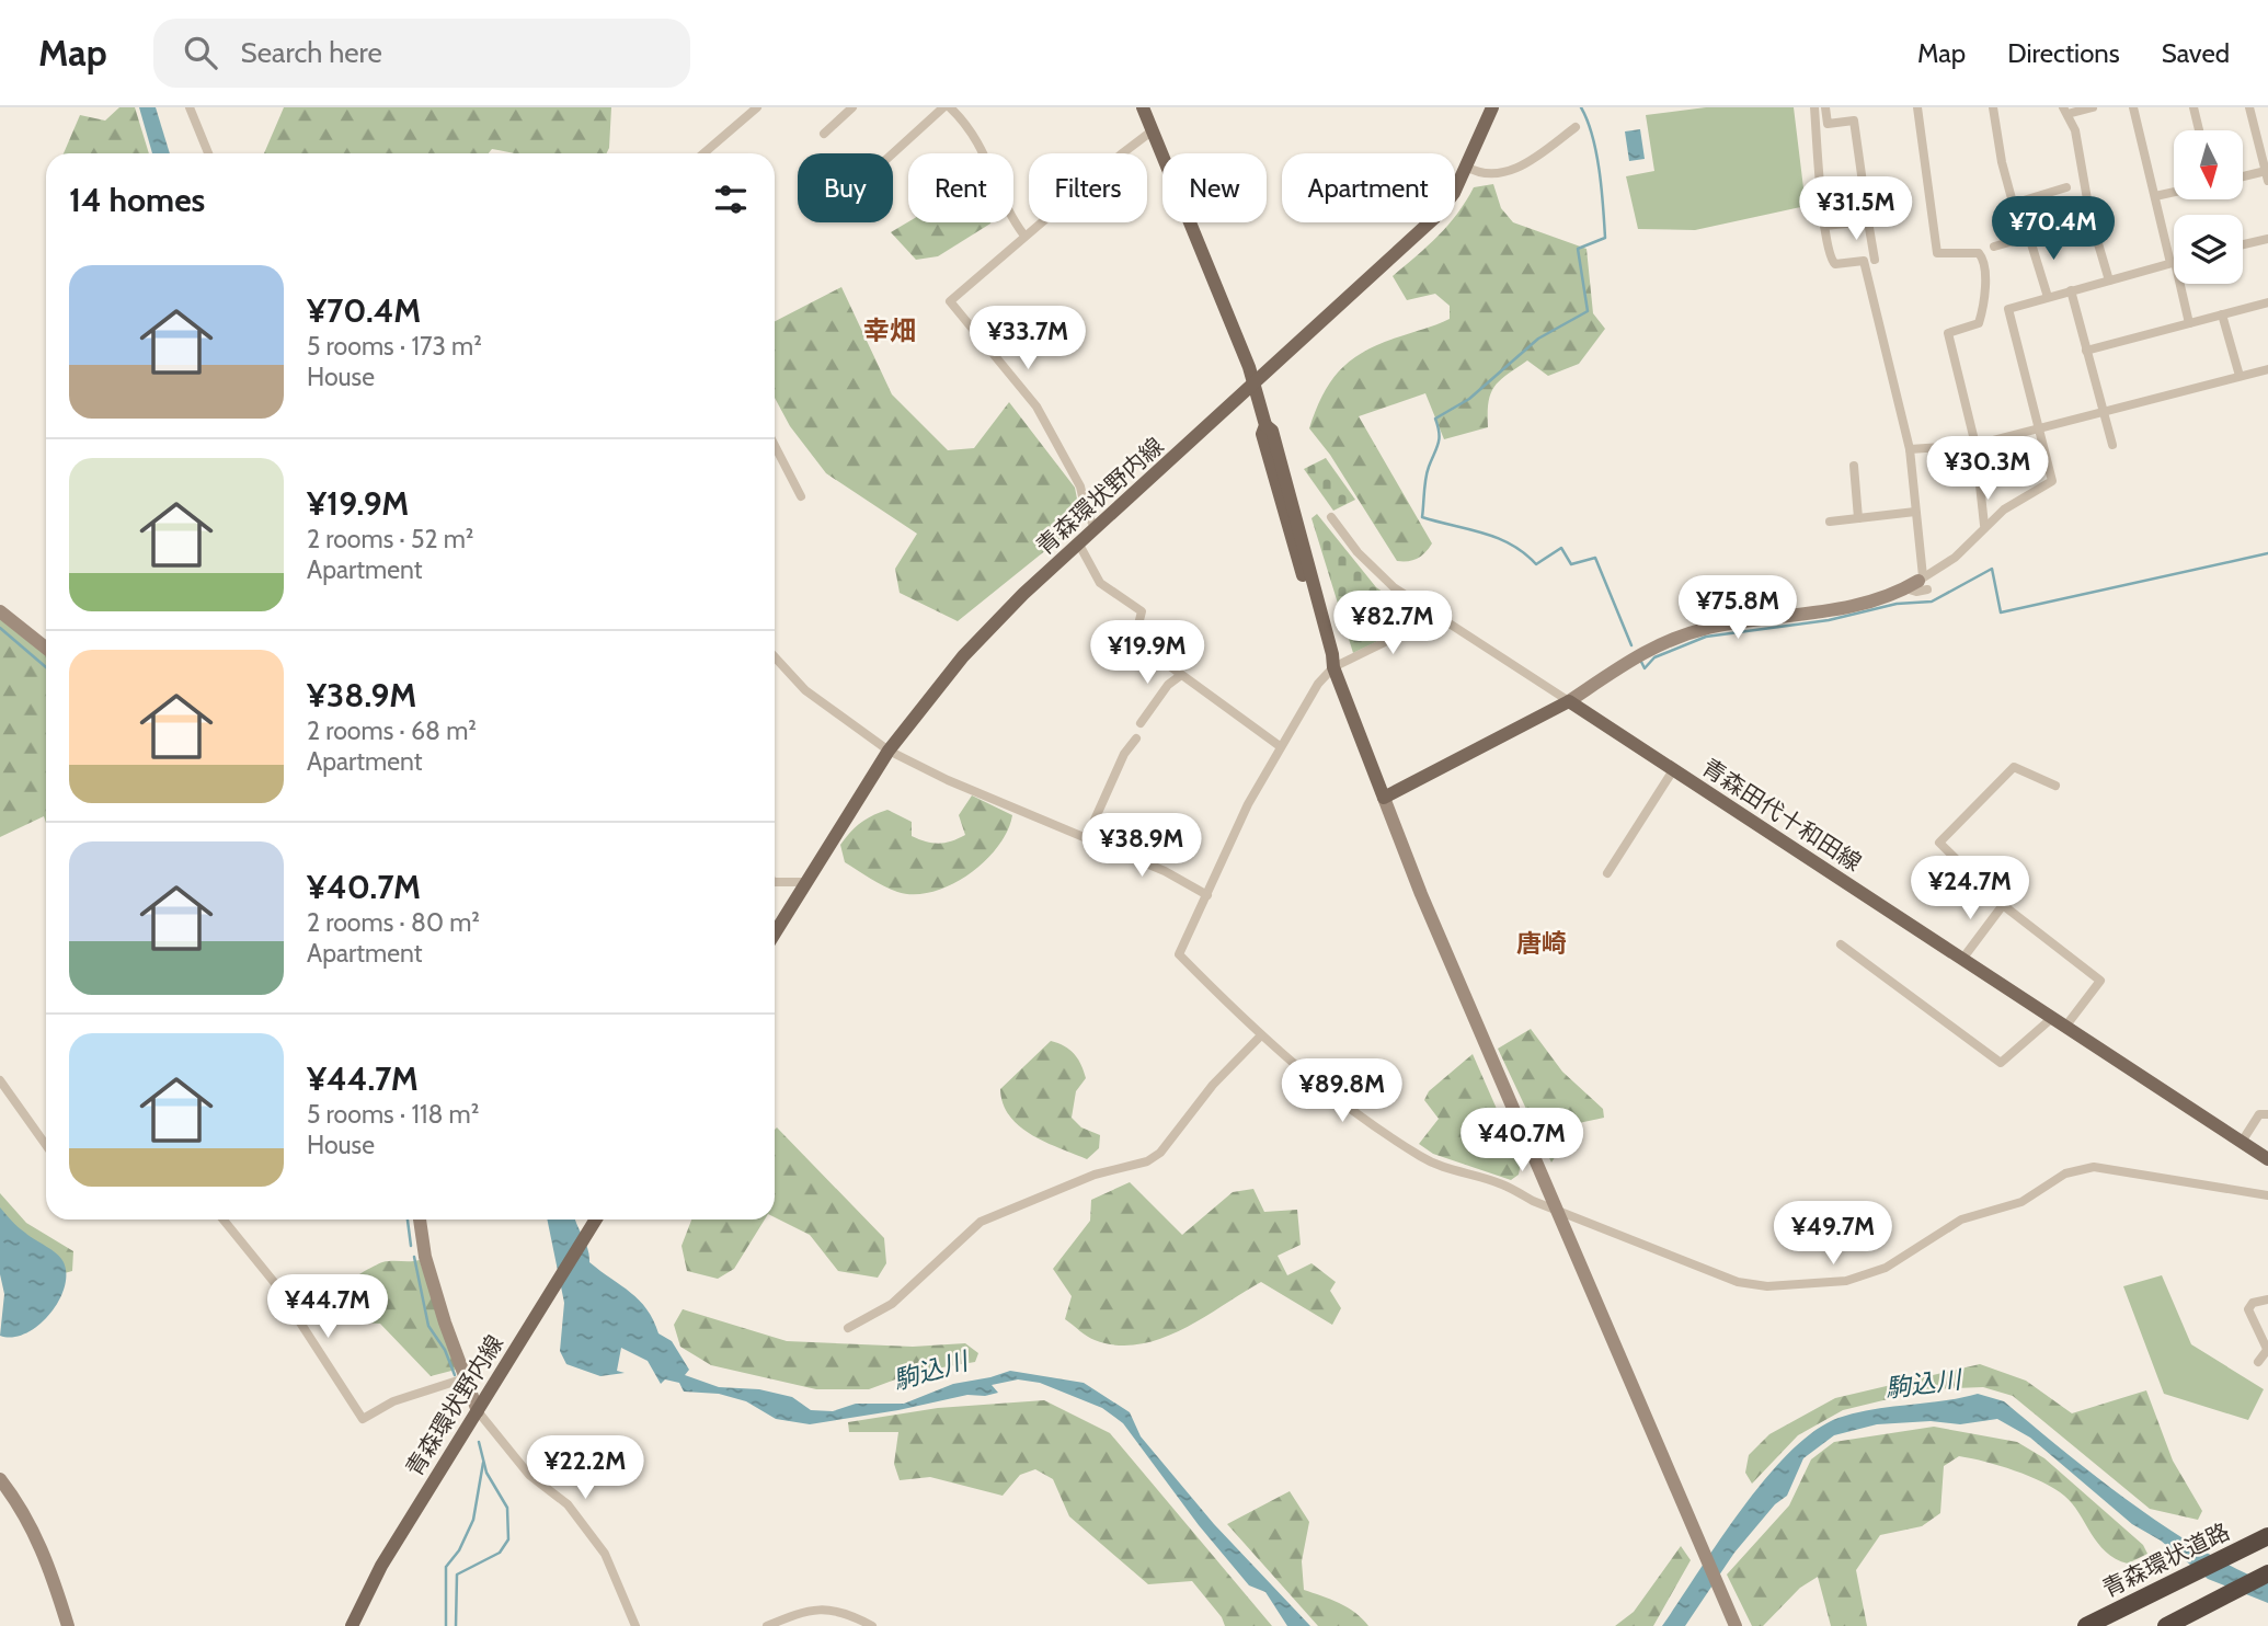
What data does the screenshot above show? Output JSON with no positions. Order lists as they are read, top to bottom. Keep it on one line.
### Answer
{"streets":{"highway":["青森環状道路"],"main road":["青森環状野内線","青森田代十和田線"]},"districts":["幸畑","唐崎"],"water":["駒込川"],"north":"bottom","page":{"header":"Map","search":"Search here","nav":["Map","Directions","Saved"],"chip":["Buy","Rent","Filters","New","Apartment"],"heading":"14 homes","price":["¥31.5M","¥70.4M","¥33.7M","¥30.3M","¥75.8M","¥82.7M","¥19.9M","¥38.9M","¥24.7M","¥89.8M","¥40.7M","¥49.7M","¥44.7M","¥22.2M"],"list":[{"name":"¥70.4M","note":"5 rooms · 173 m² · House"},{"name":"¥19.9M","note":"2 rooms · 52 m² · Apartment"},{"name":"¥38.9M","note":"2 rooms · 68 m² · Apartment"},{"name":"¥40.7M","note":"2 rooms · 80 m² · Apartment"},{"name":"¥44.7M","note":"5 rooms · 118 m² · House"}]}}
